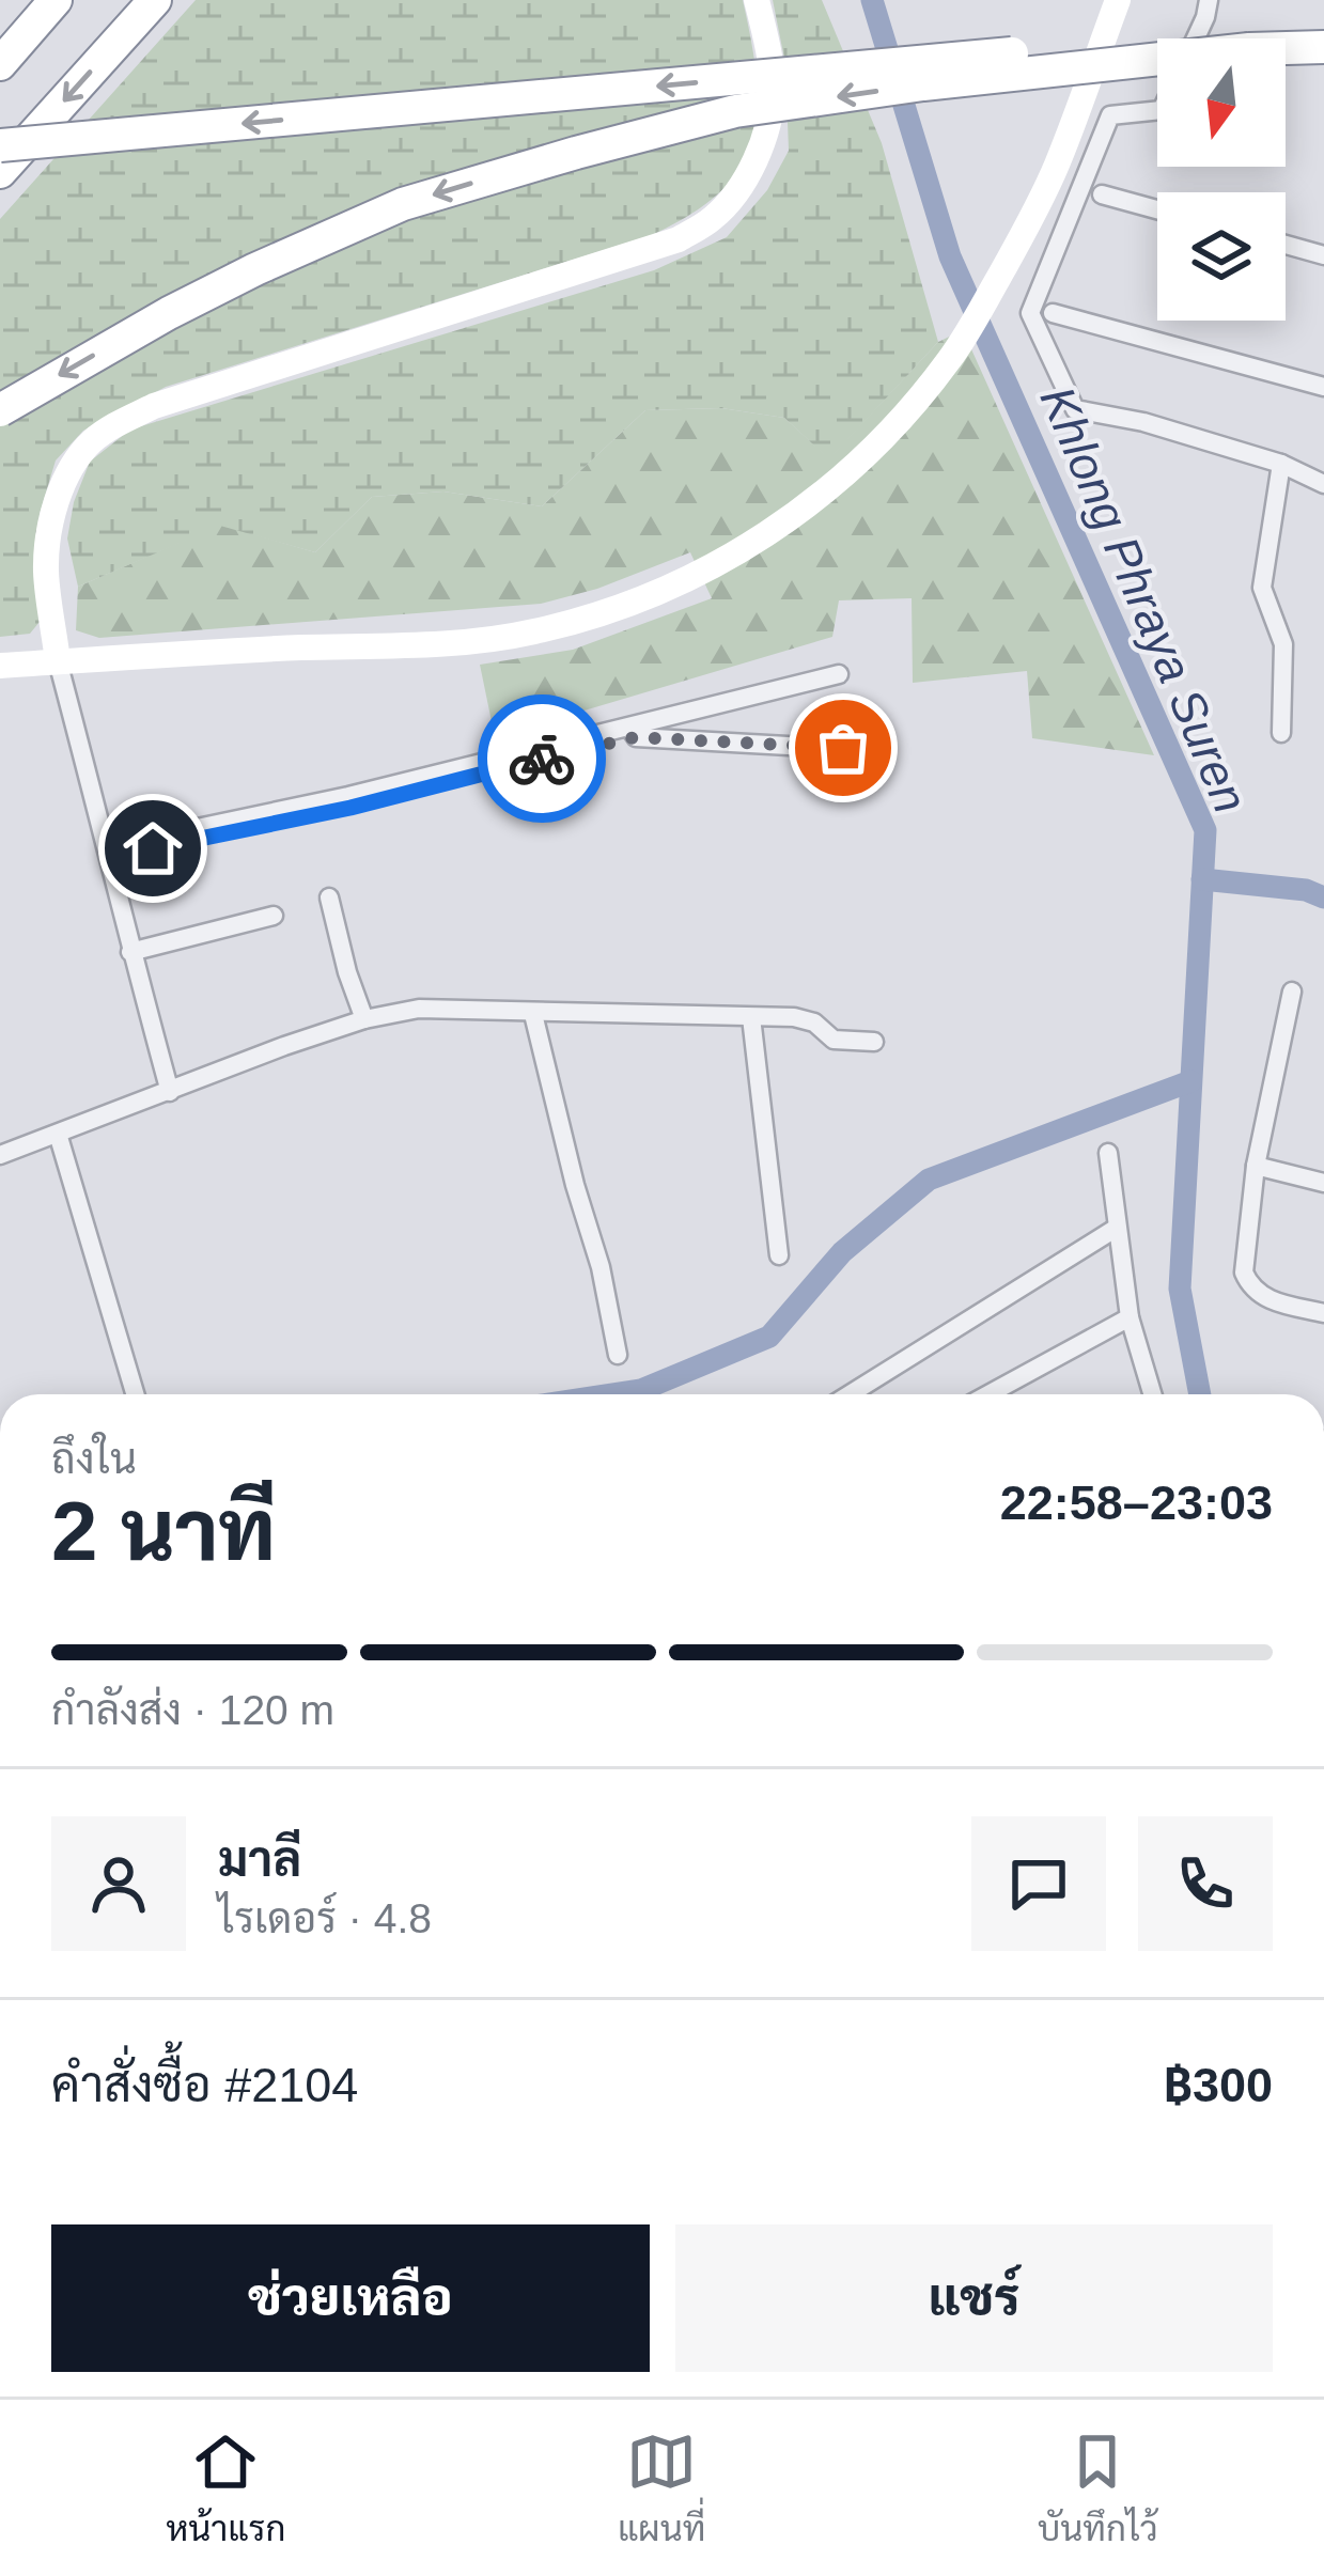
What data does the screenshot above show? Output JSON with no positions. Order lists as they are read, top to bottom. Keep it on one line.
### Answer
{"water":["Khlong Phraya Suren"],"north":"bottom","page":{"heading":["2 นาที","ถึงใน","22:58–23:03"],"panel":["มาลี","ไรเดอร์ · 4.8","คำสั่งซื้อ #2104","฿300"],"bar":"กำลังส่ง · 120 m","buttons":["ช่วยเหลือ","แชร์"],"tabs":["หน้าแรก","แผนที่","บันทึกไว้"]}}
